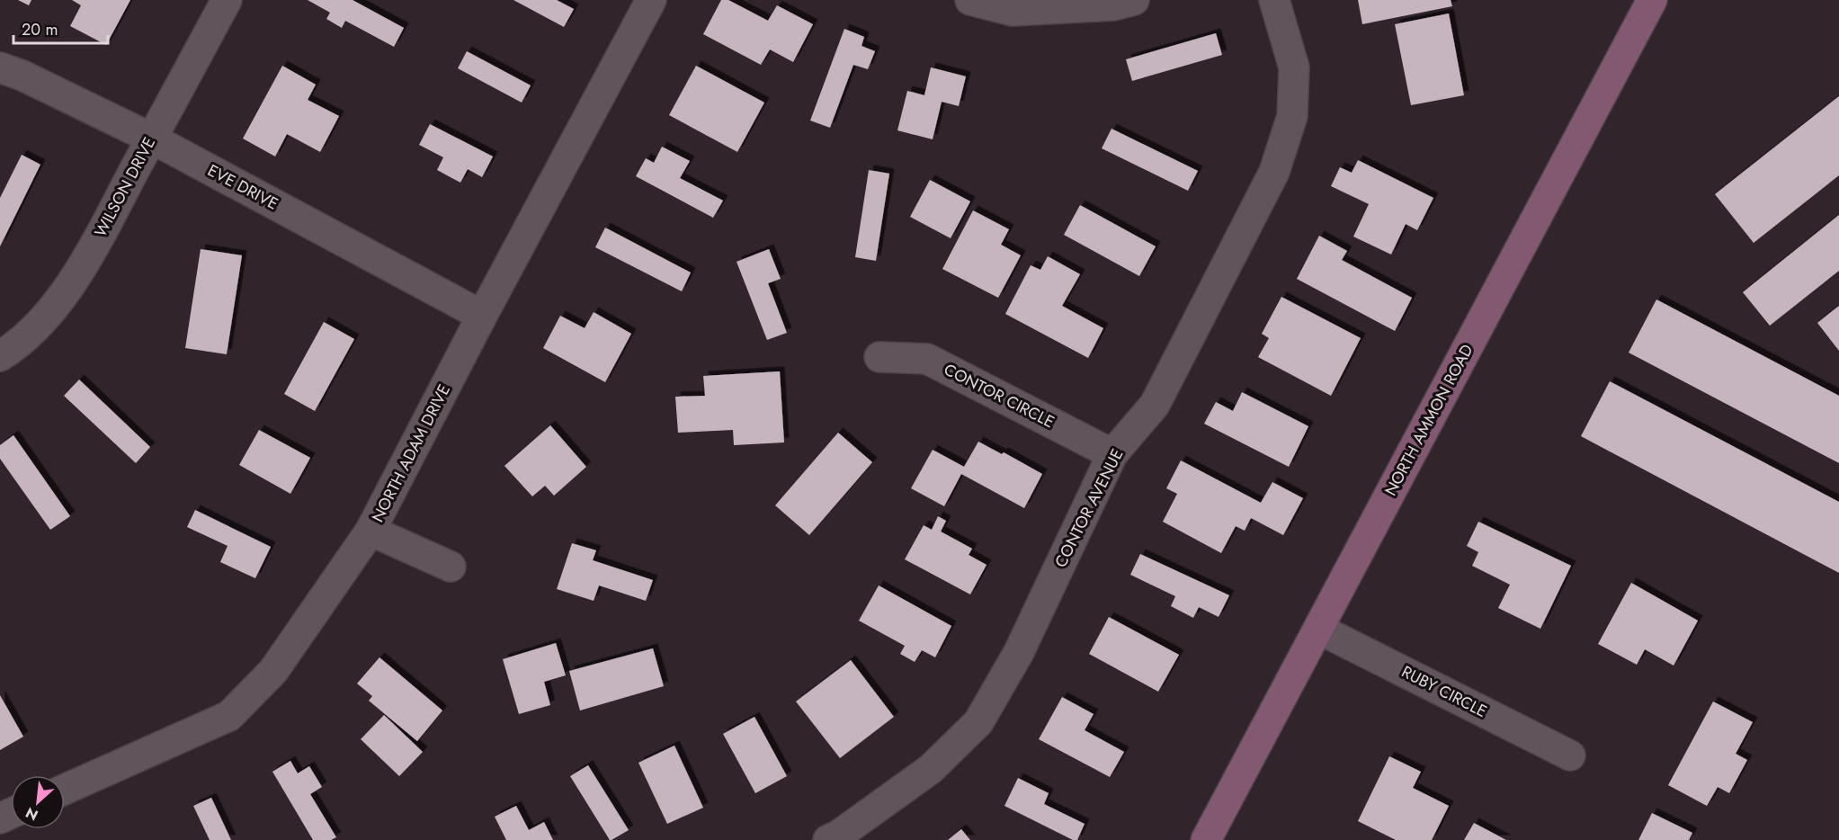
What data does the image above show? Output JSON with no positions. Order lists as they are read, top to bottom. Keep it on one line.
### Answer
{"streets":{"main road":["NORTH AMMON ROAD"],"street":["WILSON DRIVE","EVE DRIVE","CONTOR CIRCLE","NORTH ADAM DRIVE","CONTOR AVENUE","RUBY CIRCLE"]},"crossings":[["WILSON DRIVE","EVE DRIVE"],["EVE DRIVE","NORTH ADAM DRIVE"],["CONTOR CIRCLE","CONTOR AVENUE"],["NORTH AMMON ROAD","RUBY CIRCLE"]],"scale_bar":"20 m","north":"bottom left"}
